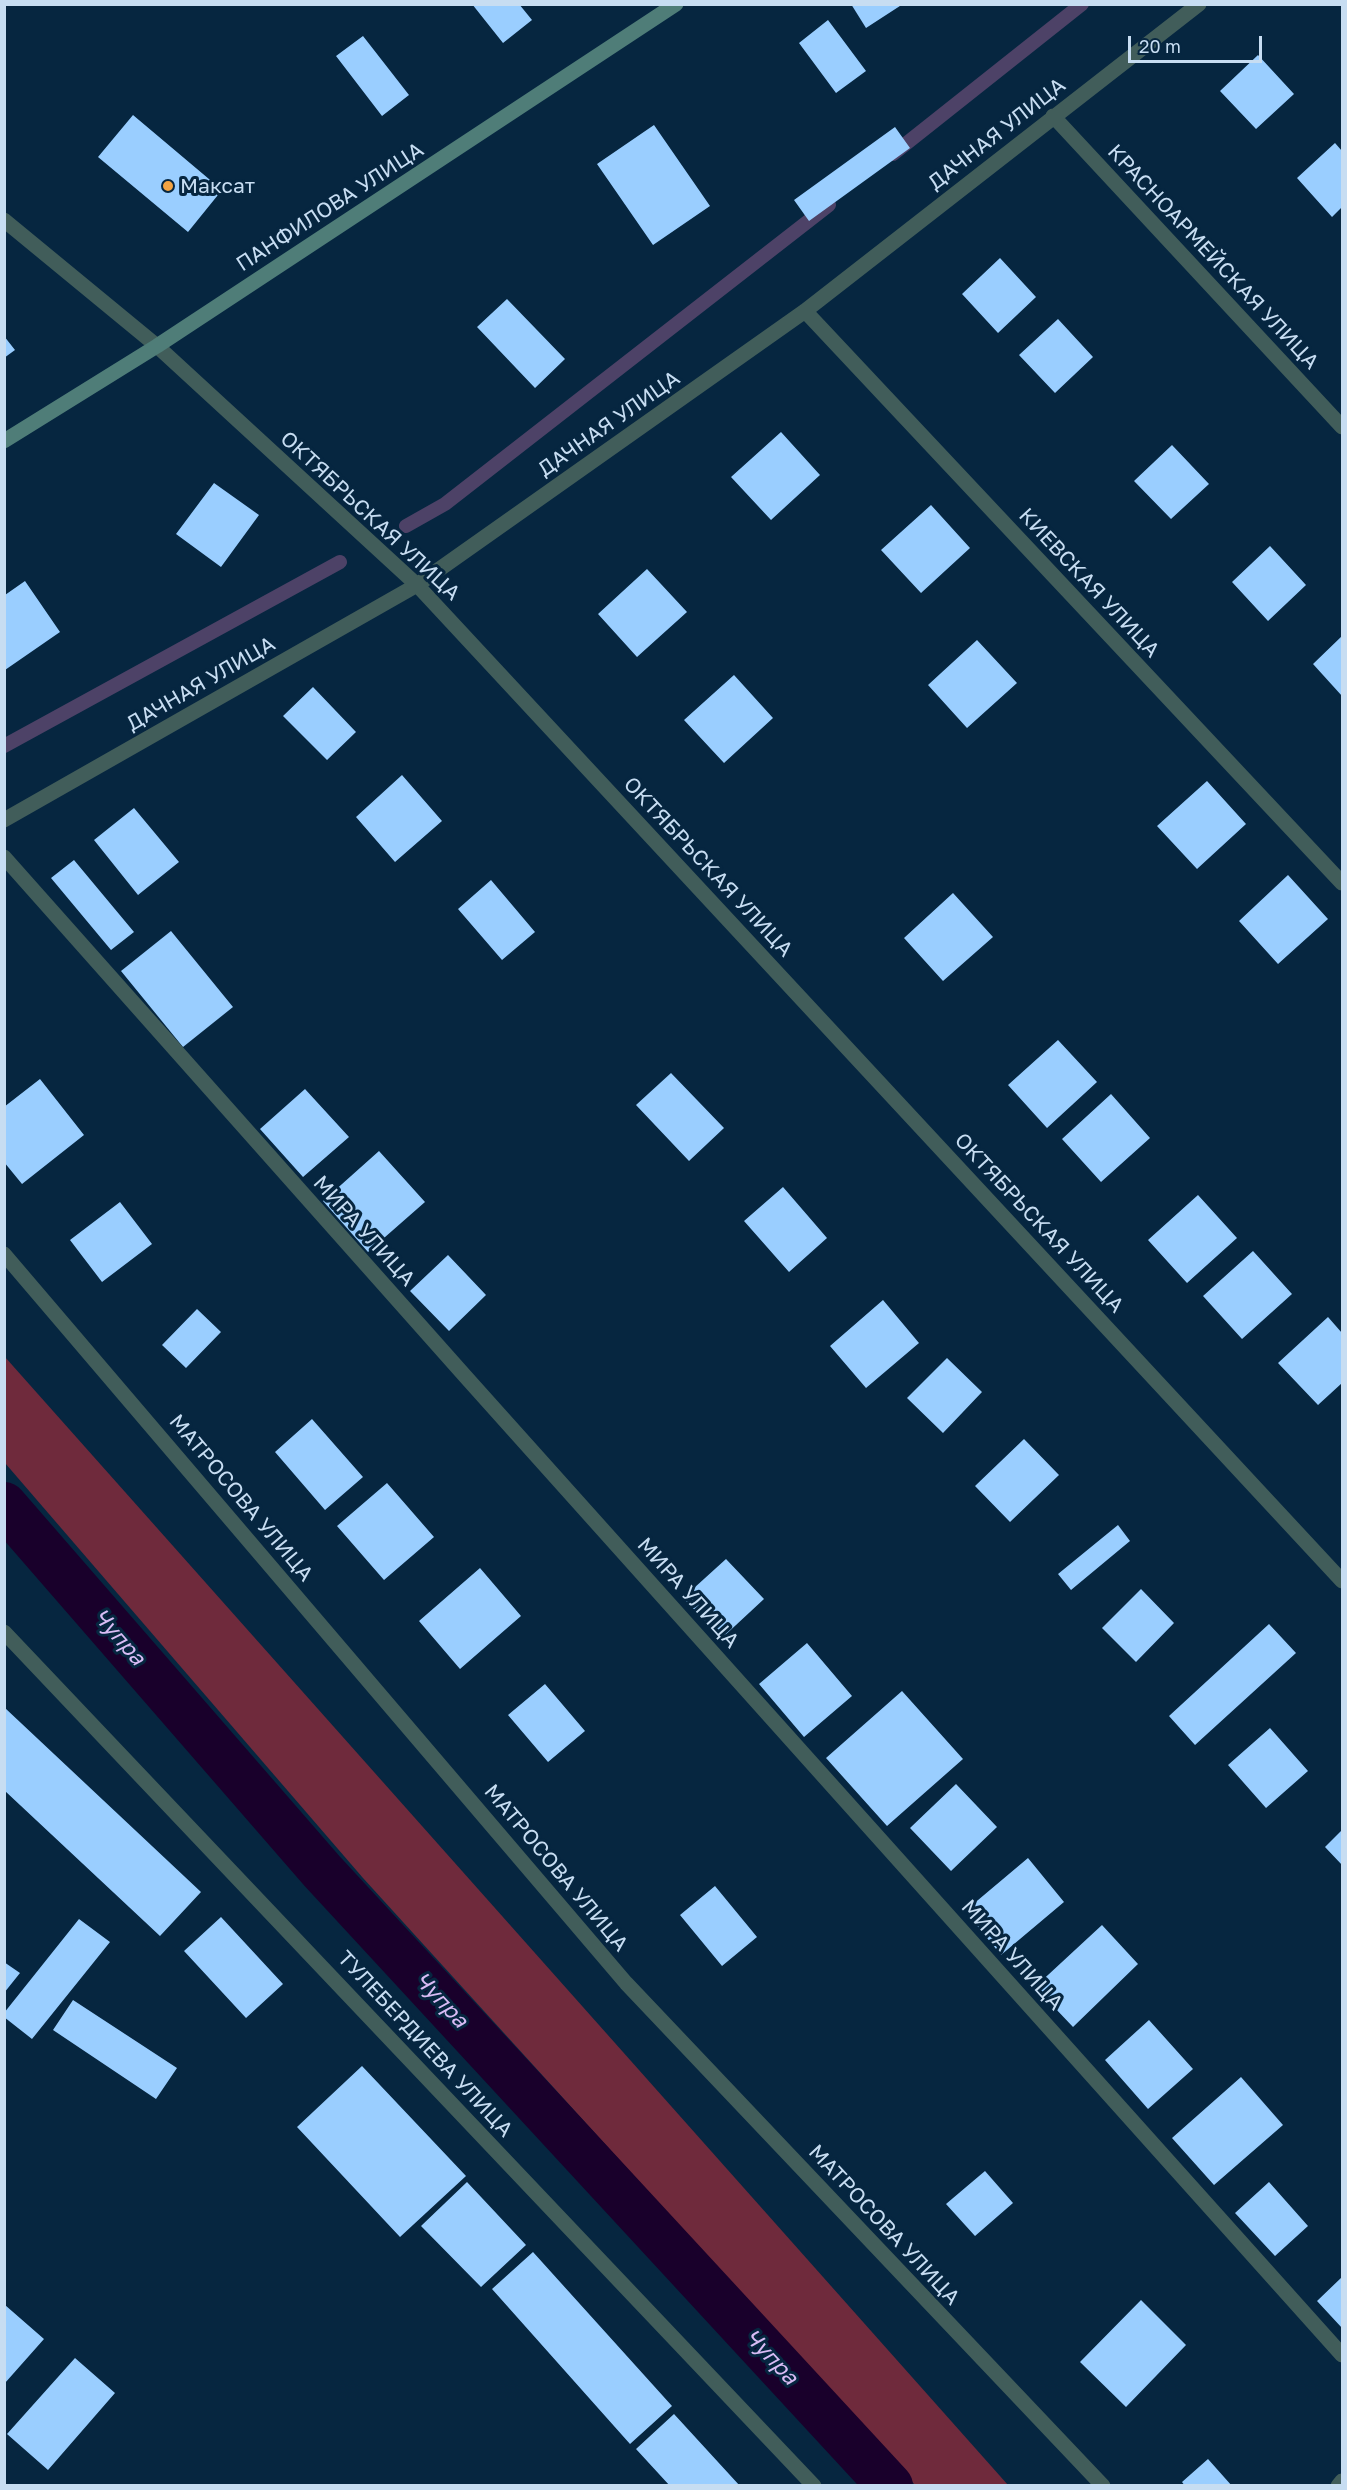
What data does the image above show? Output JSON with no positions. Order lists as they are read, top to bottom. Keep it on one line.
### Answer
{"streets":{"street":["ДАЧНАЯ УЛИЦА","ПАНФИЛОВА УЛИЦА","КРАСНОАРМЕЙСКАЯ УЛИЦА","ОКТЯБРЬСКАЯ УЛИЦА","КИЕВСКАЯ УЛИЦА","МИРА УЛИЦА","МАТРОСОВА УЛИЦА","ТУЛЕБЕРДИЕВА УЛИЦА"]},"crossings":[["ДАЧНАЯ УЛИЦА","КРАСНОАРМЕЙСКАЯ УЛИЦА"],["ДАЧНАЯ УЛИЦА","ОКТЯБРЬСКАЯ УЛИЦА"],["ДАЧНАЯ УЛИЦА","КИЕВСКАЯ УЛИЦА"],["ПАНФИЛОВА УЛИЦА","ОКТЯБРЬСКАЯ УЛИЦА"]],"water":["Чупра"],"places":["Максат"],"scale_bar":"20 m"}
